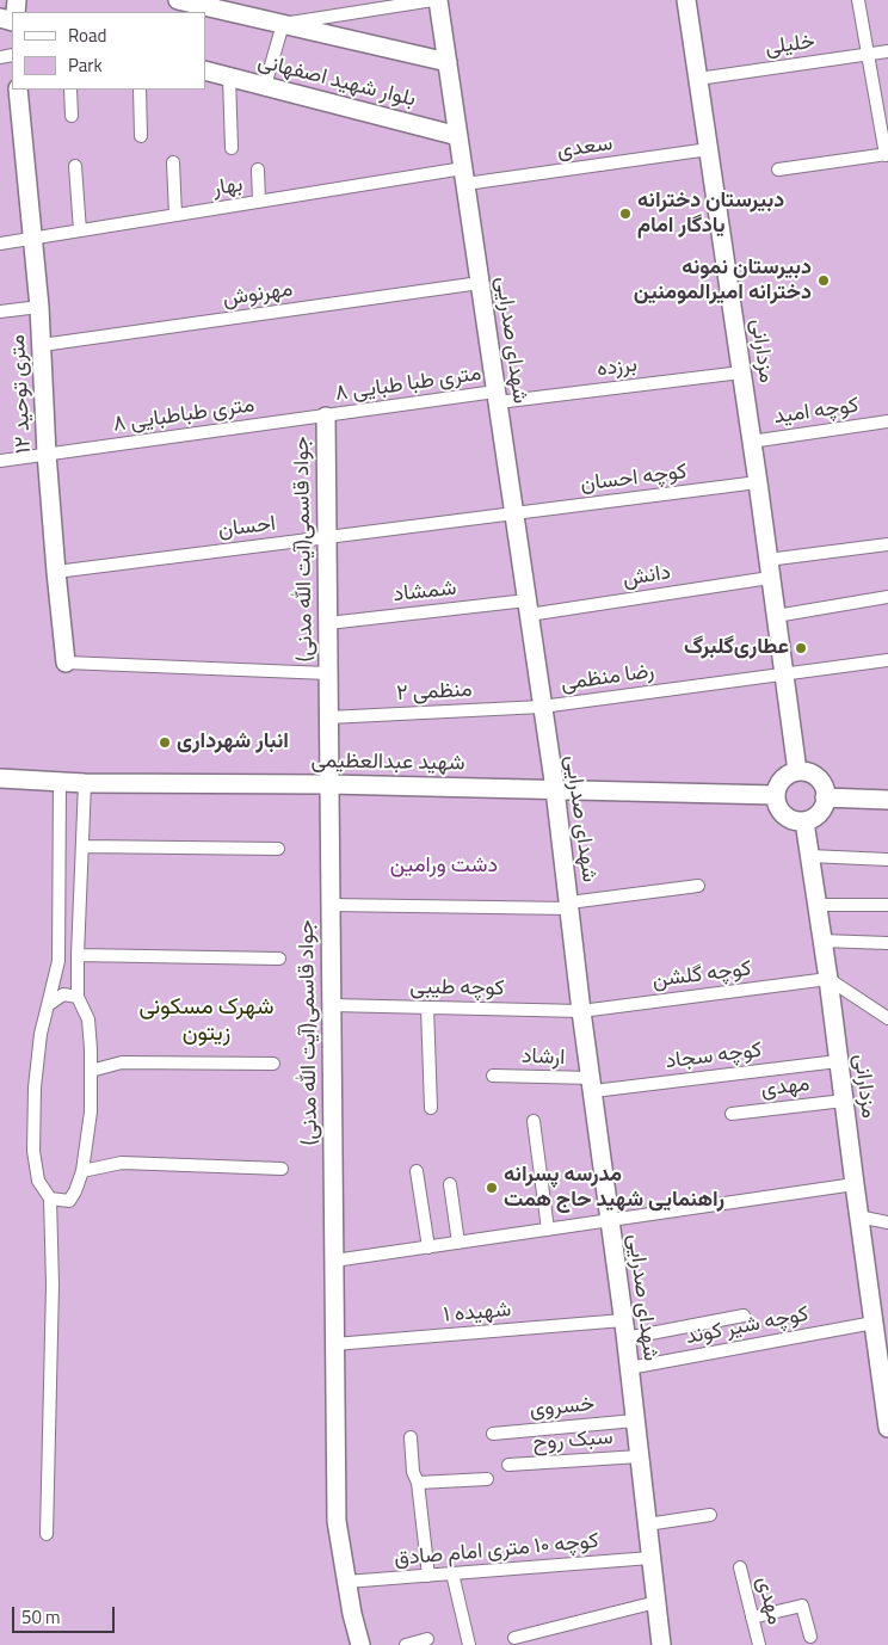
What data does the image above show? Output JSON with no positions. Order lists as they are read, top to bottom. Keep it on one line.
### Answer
{"streets":{"street":["خلیلی","بلوار شهید اصفهانی","سعدی","بهار","مهرنوش","شهدای صدرایی","مزدارانی","برزده","۸ متری طبا طبایی","۱۲ متری توحید","کوچه امید","۸ متری طباطبایی","کوچه احسان","احسان","جواد قاسمی(آیت الله مدنی)","دانش","شمشاد","رضا منظمی","منظمی ۲","شهید عبدالعظیمی","کوچه گلشن","کوچه طیبی","کوچه سجاد","ارشاد","مهدی","شهیده ۱","کوچه شیر کوند","خسروی","سبک روح","کوچه ۱۰ متری امام صادق"]},"crossings":[["خلیلی","مزدارانی"],["بلوار شهید اصفهانی","شهدای صدرایی"],["سعدی","بهار"],["سعدی","شهدای صدرایی"],["سعدی","مزدارانی"],["بهار","شهدای صدرایی"],["بهار","۱۲ متری توحید"],["مهرنوش","شهدای صدرایی"],["مهرنوش","۱۲ متری توحید"],["شهدای صدرایی","برزده"],["شهدای صدرایی","۸ متری طبا طبایی"],["شهدای صدرایی","کوچه احسان"],["شهدای صدرایی","احسان"],["شهدای صدرایی","دانش"],["شهدای صدرایی","شمشاد"],["شهدای صدرایی","رضا منظمی"],["شهدای صدرایی","منظمی ۲"],["شهدای صدرایی","شهید عبدالعظیمی"],["شهدای صدرایی","کوچه گلشن"],["شهدای صدرایی","کوچه طیبی"],["شهدای صدرایی","کوچه سجاد"],["شهدای صدرایی","ارشاد"],["شهدای صدرایی","شهیده ۱"],["شهدای صدرایی","کوچه شیر کوند"],["شهدای صدرایی","خسروی"],["شهدای صدرایی","سبک روح"],["شهدای صدرایی","کوچه ۱۰ متری امام صادق"],["مزدارانی","برزده"],["مزدارانی","کوچه امید"],["مزدارانی","کوچه احسان"],["مزدارانی","دانش"],["مزدارانی","رضا منظمی"],["مزدارانی","شهید عبدالعظیمی"],["مزدارانی","کوچه گلشن"],["مزدارانی","کوچه سجاد"],["مزدارانی","مهدی"],["مزدارانی","کوچه شیر کوند"],["برزده","۸ متری طبا طبایی"],["۸ متری طبا طبایی","۸ متری طباطبایی"],["۸ متری طبا طبایی","جواد قاسمی(آیت الله مدنی)"],["۱۲ متری توحید","۸ متری طباطبایی"],["۱۲ متری توحید","احسان"],["۸ متری طباطبایی","جواد قاسمی(آیت الله مدنی)"],["کوچه احسان","احسان"],["احسان","جواد قاسمی(آیت الله مدنی)"],["جواد قاسمی(آیت الله مدنی)","شمشاد"],["جواد قاسمی(آیت الله مدنی)","منظمی ۲"],["جواد قاسمی(آیت الله مدنی)","شهید عبدالعظیمی"],["جواد قاسمی(آیت الله مدنی)","کوچه طیبی"],["جواد قاسمی(آیت الله مدنی)","شهیده ۱"],["جواد قاسمی(آیت الله مدنی)","کوچه ۱۰ متری امام صادق"],["دانش","شمشاد"],["رضا منظمی","منظمی ۲"],["کوچه گلشن","کوچه طیبی"],["کوچه سجاد","ارشاد"]],"districts":["شهرک مسکونی زیتون"],"parks":["دشت ورامین"],"places":["دبیرستان دخترانه یادگار امام","دبیرستان نمونه دخترانه امیرالمومنین","عطاری‌گلبرگ","انبار شهرداری","مدرسه پسرانه راهنمایی شهید حاج همت"],"legend":["Road","Park"],"scale_bar":"50 m"}
